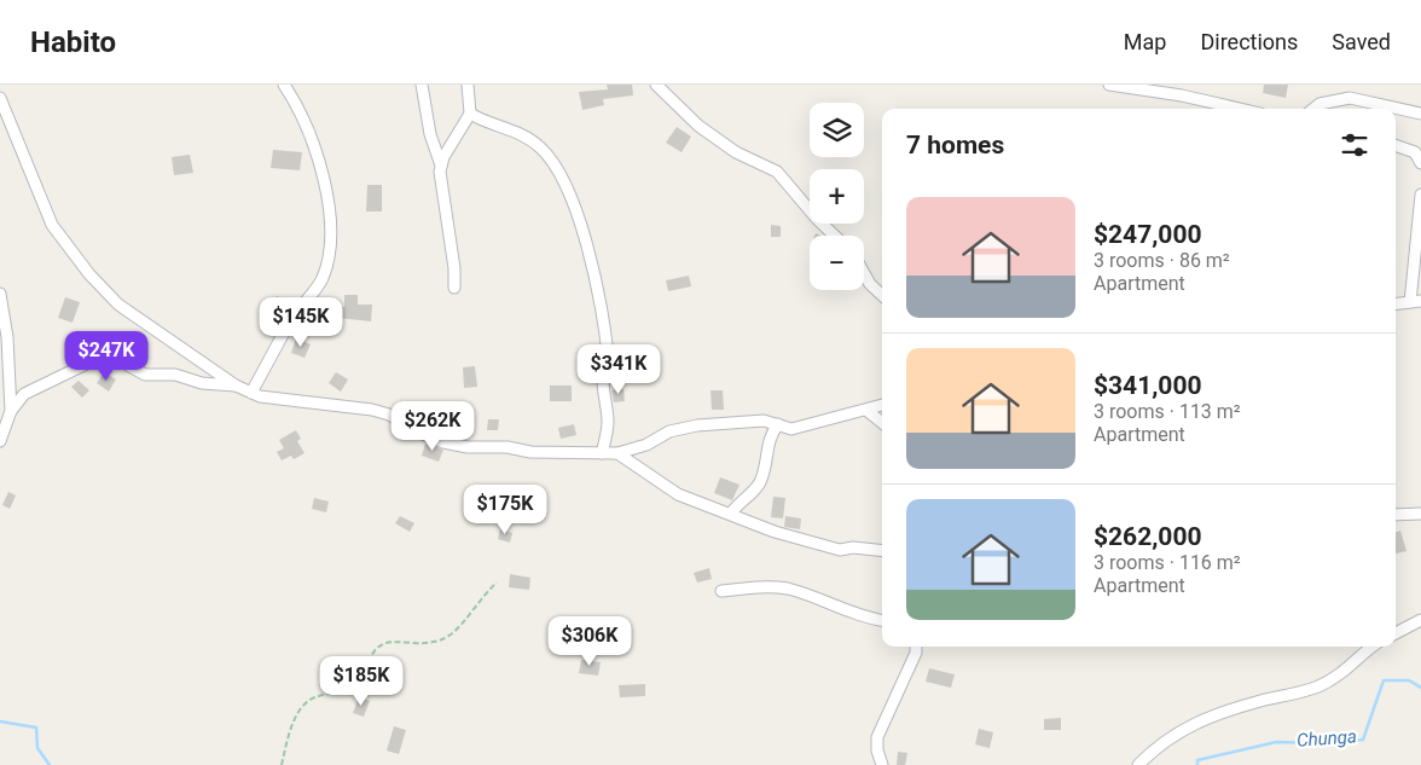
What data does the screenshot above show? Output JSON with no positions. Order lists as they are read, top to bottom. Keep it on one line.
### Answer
{"water":["Chunga"],"page":{"header":"Habito","nav":["Map","Directions","Saved"],"map_buttons":["+","−"],"heading":"7 homes","list":[{"name":"$247,000","note":"3 rooms · 86 m² · Apartment"},{"name":"$341,000","note":"3 rooms · 113 m² · Apartment"},{"name":"$262,000","note":"3 rooms · 116 m² · Apartment"}],"price":["$145K","$247K","$341K","$262K","$175K","$306K","$185K"]}}
